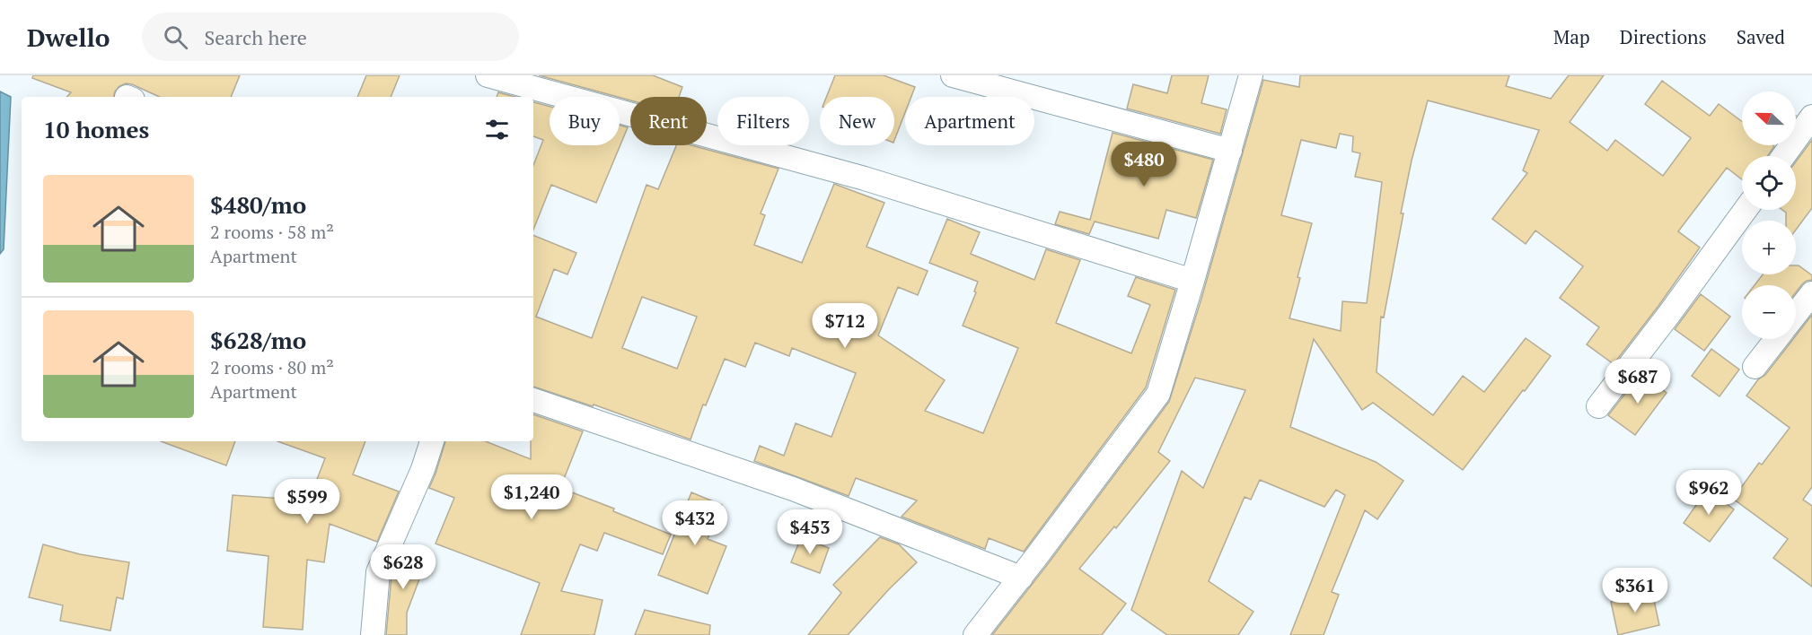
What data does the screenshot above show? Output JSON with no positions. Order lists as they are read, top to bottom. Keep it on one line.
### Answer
{"north":"left","page":{"header":"Dwello","search":"Search here","nav":["Map","Directions","Saved"],"map_buttons":["+","−"],"chip":["Buy","Rent","Filters","New","Apartment"],"heading":"10 homes","price":["$480","$712","$687","$962","$1,240","$599","$432","$453","$628","$361"],"list":[{"name":"$480/mo","note":"2 rooms · 58 m² · Apartment"},{"name":"$628/mo","note":"2 rooms · 80 m² · Apartment"}]}}
